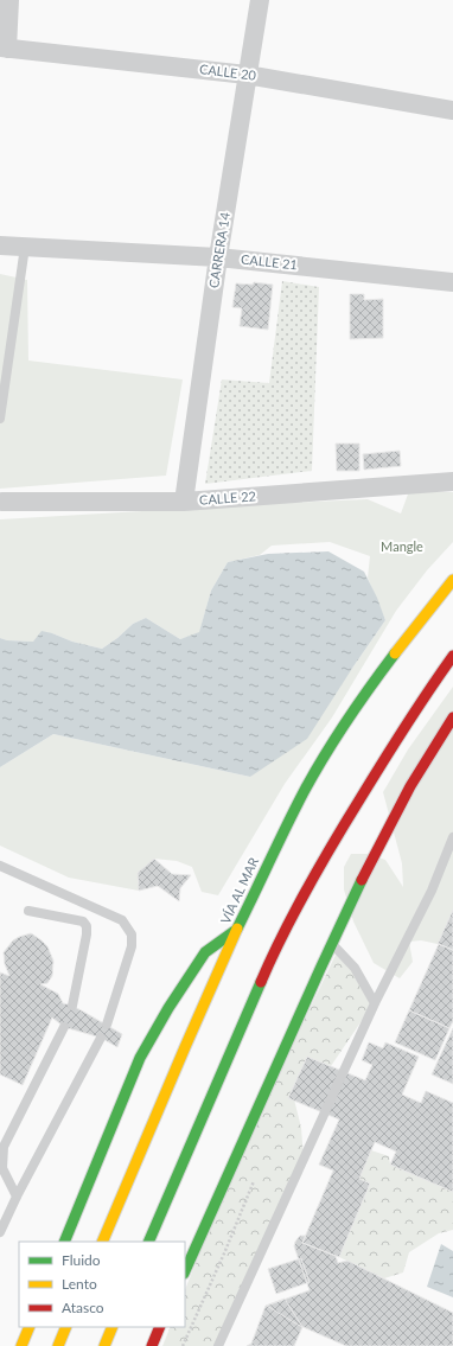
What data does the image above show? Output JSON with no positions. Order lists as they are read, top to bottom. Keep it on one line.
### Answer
{"streets":{"main road":["VÍA AL MAR"],"street":["CALLE 20","CARRERA 14","CALLE 21","CALLE 22"]},"crossings":[["CALLE 20","CARRERA 14"],["CARRERA 14","CALLE 21"],["CARRERA 14","CALLE 22"]],"parks":["Mangle"],"legend":["Fluido","Lento","Atasco"]}
